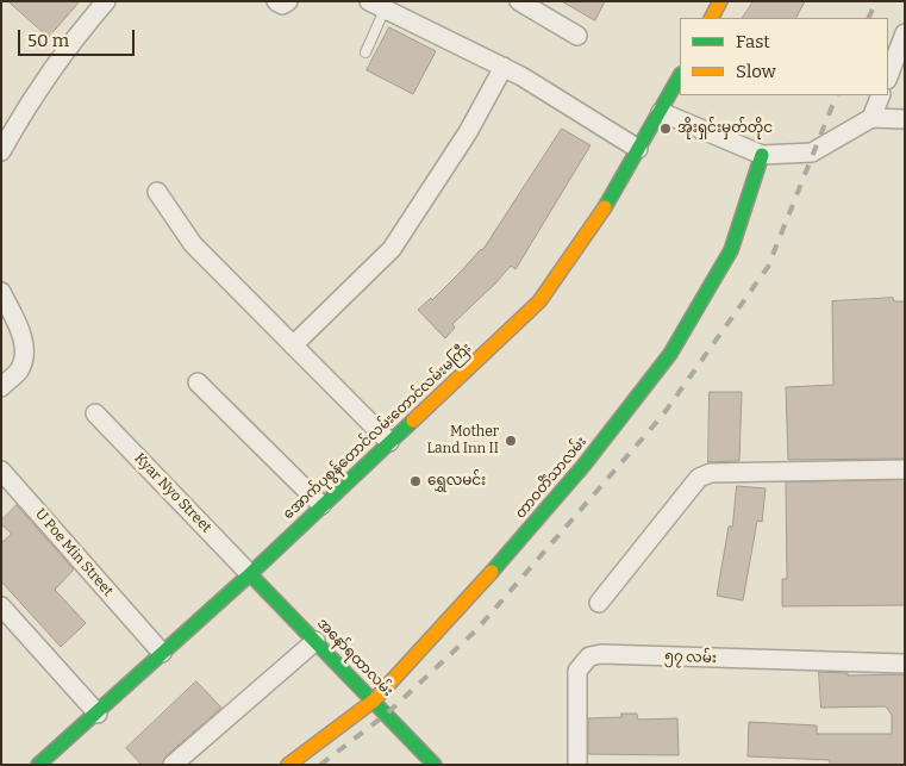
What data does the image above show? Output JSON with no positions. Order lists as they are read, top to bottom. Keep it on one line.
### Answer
{"streets":{"main road":["အောက်ပုစွန်တောင်လမ်းတောင်လမ်းမကြီး","တာဝတိံသာလမ်း","အနော်ရထာလမ်း"],"street":["Kyar Nyo Street","U Poe Min Street","၅၇ လမ်း"]},"crossings":[["အောက်ပုစွန်တောင်လမ်းတောင်လမ်းမကြီး","Kyar Nyo Street"],["အောက်ပုစွန်တောင်လမ်းတောင်လမ်းမကြီး","U Poe Min Street"],["အောက်ပုစွန်တောင်လမ်းတောင်လမ်းမကြီး","အနော်ရထာလမ်း"],["တာဝတိံသာလမ်း","အနော်ရထာလမ်း"],["Kyar Nyo Street","အနော်ရထာလမ်း"]],"places":["အိုးရှင်းမှတ်တိုင","Mother Land Inn II","ရွှေလမင်း"],"legend":["Fast","Slow"],"scale_bar":"50 m"}
